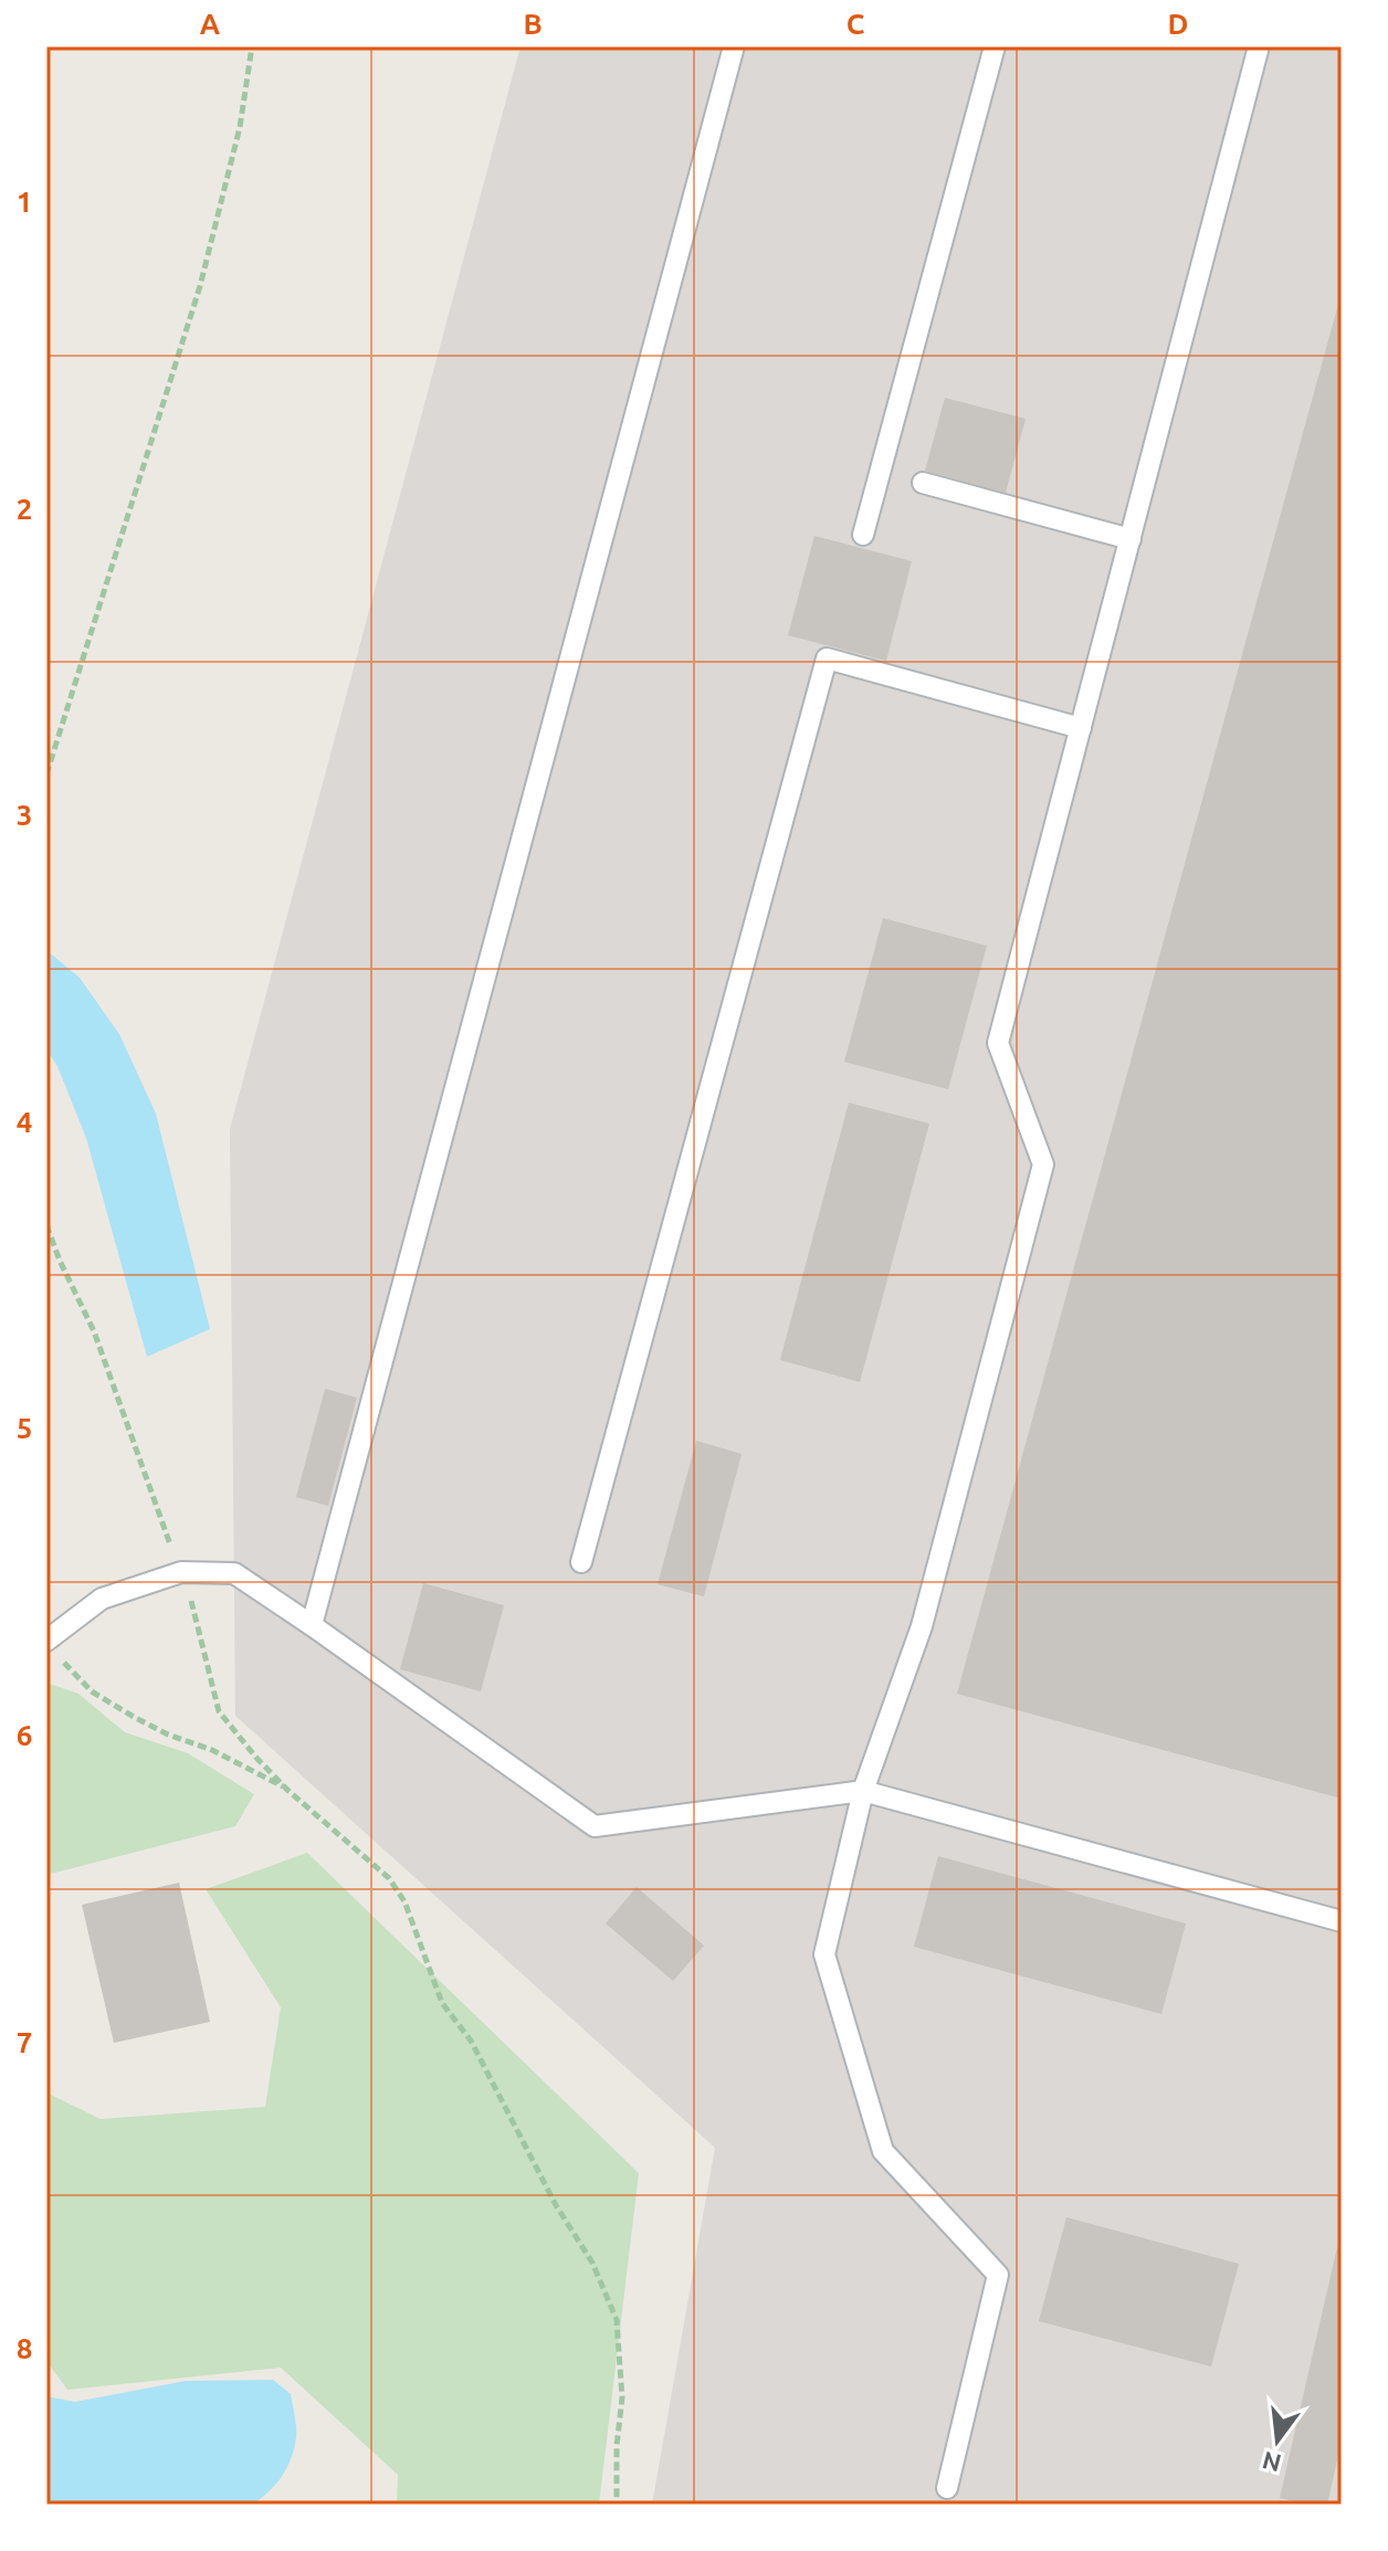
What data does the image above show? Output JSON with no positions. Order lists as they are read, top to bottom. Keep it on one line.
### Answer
{"north":"bottom","grid":{"columns":["A","B","C","D"],"rows":["1","2","3","4","5","6","7","8"]}}
